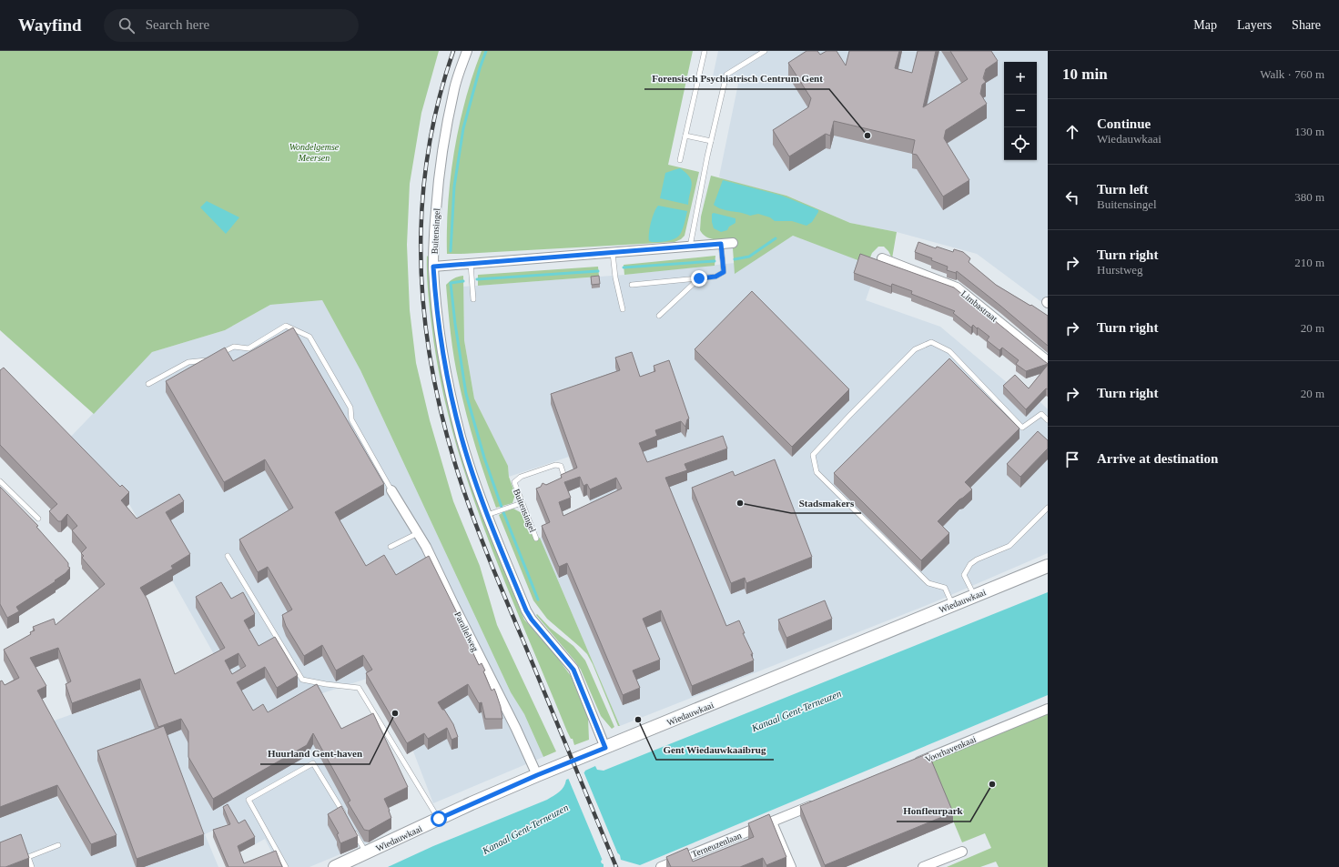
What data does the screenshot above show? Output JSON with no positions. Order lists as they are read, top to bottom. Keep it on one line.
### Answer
{"streets":{"main road":["Wiedauwkaai"],"street":["Buitensingel","Limbastraat","Parallelweg","Voorhavenkaai","Terneuzenlaan"]},"crossings":[["Buitensingel","Wiedauwkaai"],["Wiedauwkaai","Parallelweg"]],"water":["Kanaal Gent-Terneuzen"],"parks":["Wondelgemse Meersen"],"places":["Forensisch Psychiatrisch Centrum Gent","Stadsmakers","Huurland Gent-haven","Gent Wiedauwkaaibrug","Honfleurpark"],"page":{"header":"Wayfind","search":"Search here","nav":["Map","Layers","Share"],"heading":["10 min","Walk · 760 m"],"map_buttons":["+","−"],"list":[["Continue","Wiedauwkaai","130 m"],["Turn left","Buitensingel","380 m"],["Turn right","Hurstweg","210 m"],["Turn right","20 m"],["Turn right","20 m"],"Arrive at destination"]}}
